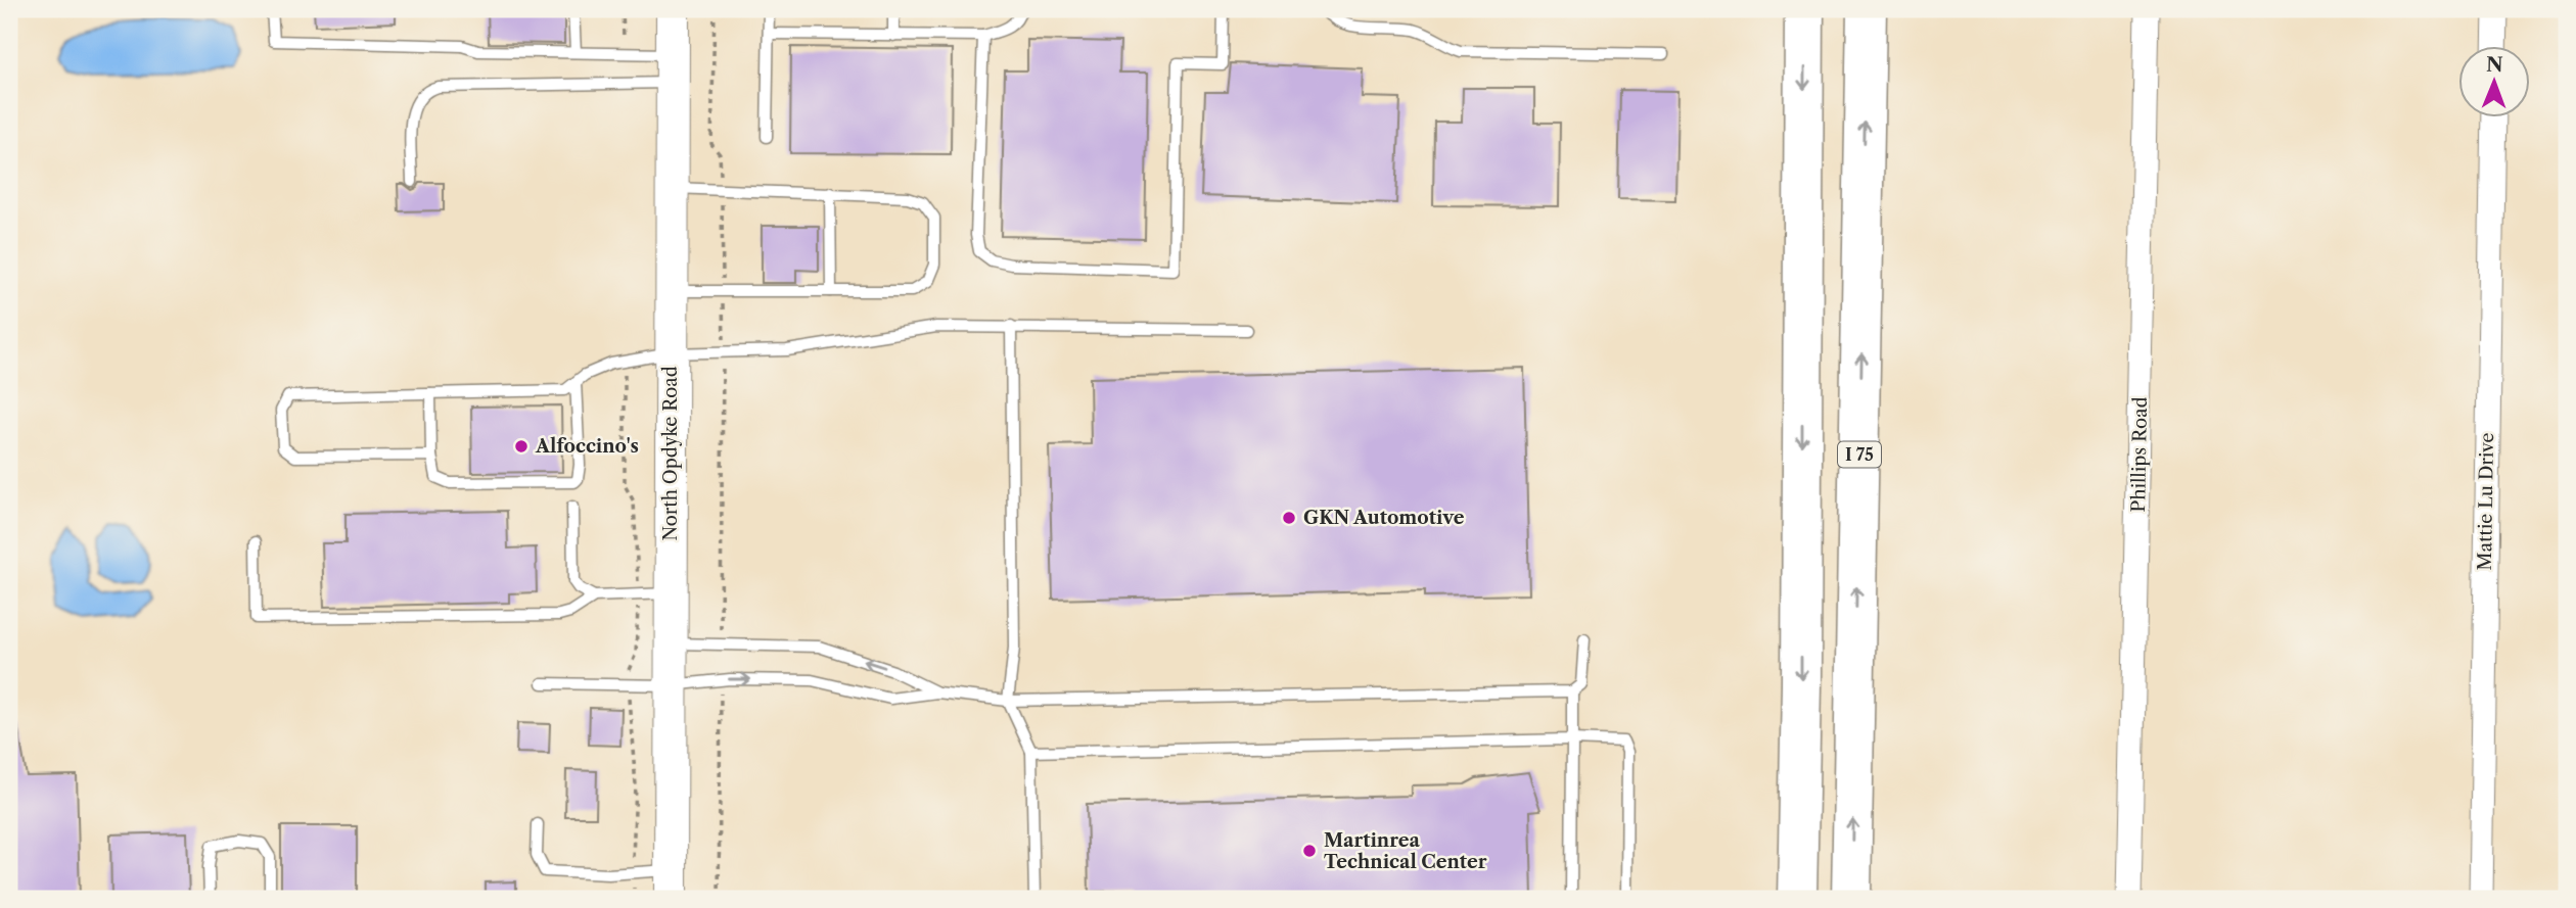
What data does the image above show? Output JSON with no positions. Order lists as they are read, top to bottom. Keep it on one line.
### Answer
{"streets":{"highway":["I 75"],"main road":["North Opdyke Road"],"street":["Phillips Road","Mattie Lu Drive"]},"places":["Alfoccino's","GKN Automotive","Martinrea Technical Center"],"north":"top"}
